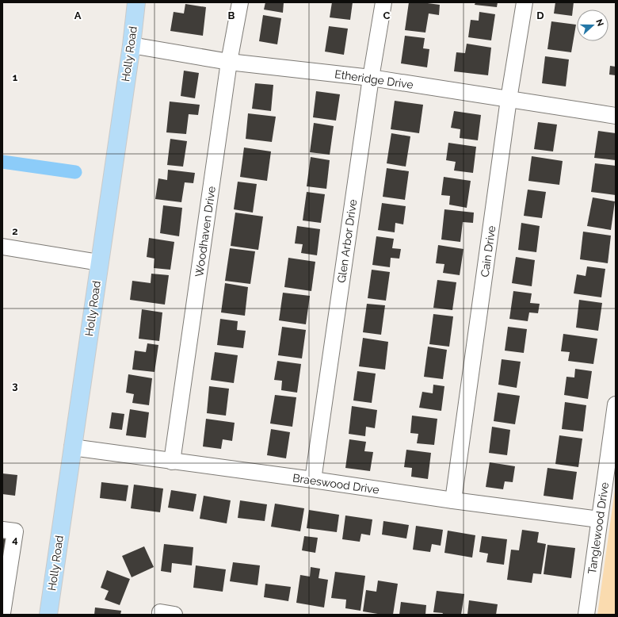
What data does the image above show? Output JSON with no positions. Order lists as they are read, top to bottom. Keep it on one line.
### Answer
{"streets":{"main road":["Holly Road"],"street":["Etheridge Drive","Woodhaven Drive","Glen Arbor Drive","Cain Drive","Braeswood Drive","Tanglewood Drive"]},"crossings":[["Holly Road","Etheridge Drive"],["Holly Road","Braeswood Drive"],["Etheridge Drive","Woodhaven Drive"],["Etheridge Drive","Glen Arbor Drive"],["Etheridge Drive","Cain Drive"],["Woodhaven Drive","Braeswood Drive"],["Glen Arbor Drive","Braeswood Drive"],["Cain Drive","Braeswood Drive"],["Braeswood Drive","Tanglewood Drive"]],"north":"right","grid":{"columns":["A","B","C","D"],"rows":["1","2","3","4"]}}
